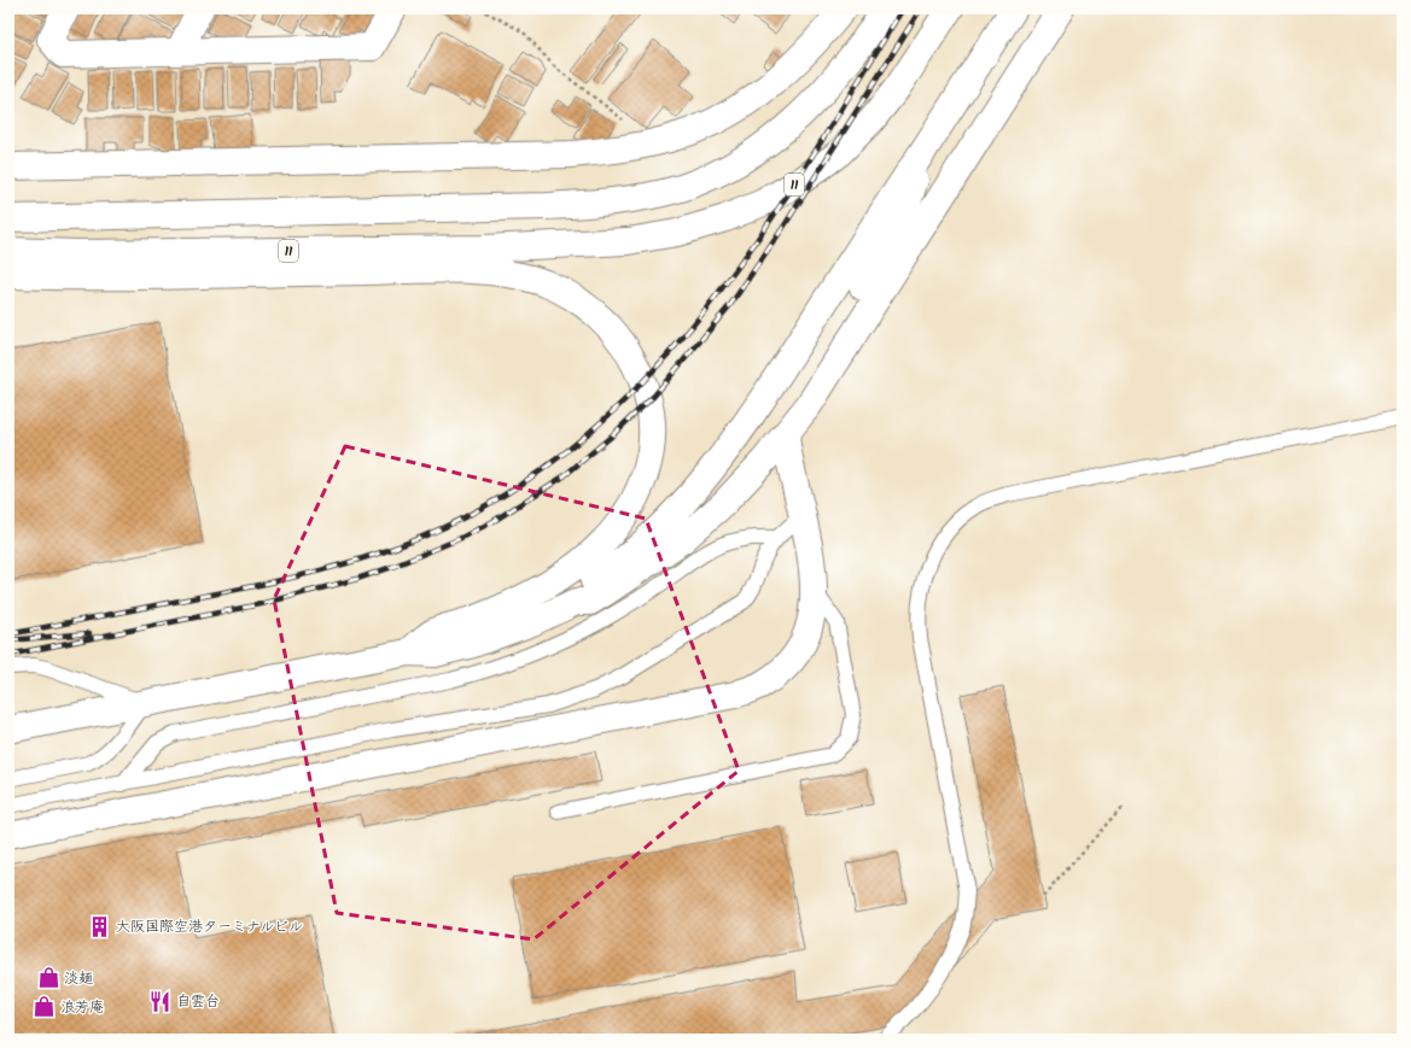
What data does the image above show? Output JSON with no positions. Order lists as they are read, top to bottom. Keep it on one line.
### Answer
{"streets":{"main road":["11"]},"places":{"building":["大阪国際空港ターミナルビル"],"shop":["淡麺","浪芳庵"],"restaurant":["自雲台"]}}
